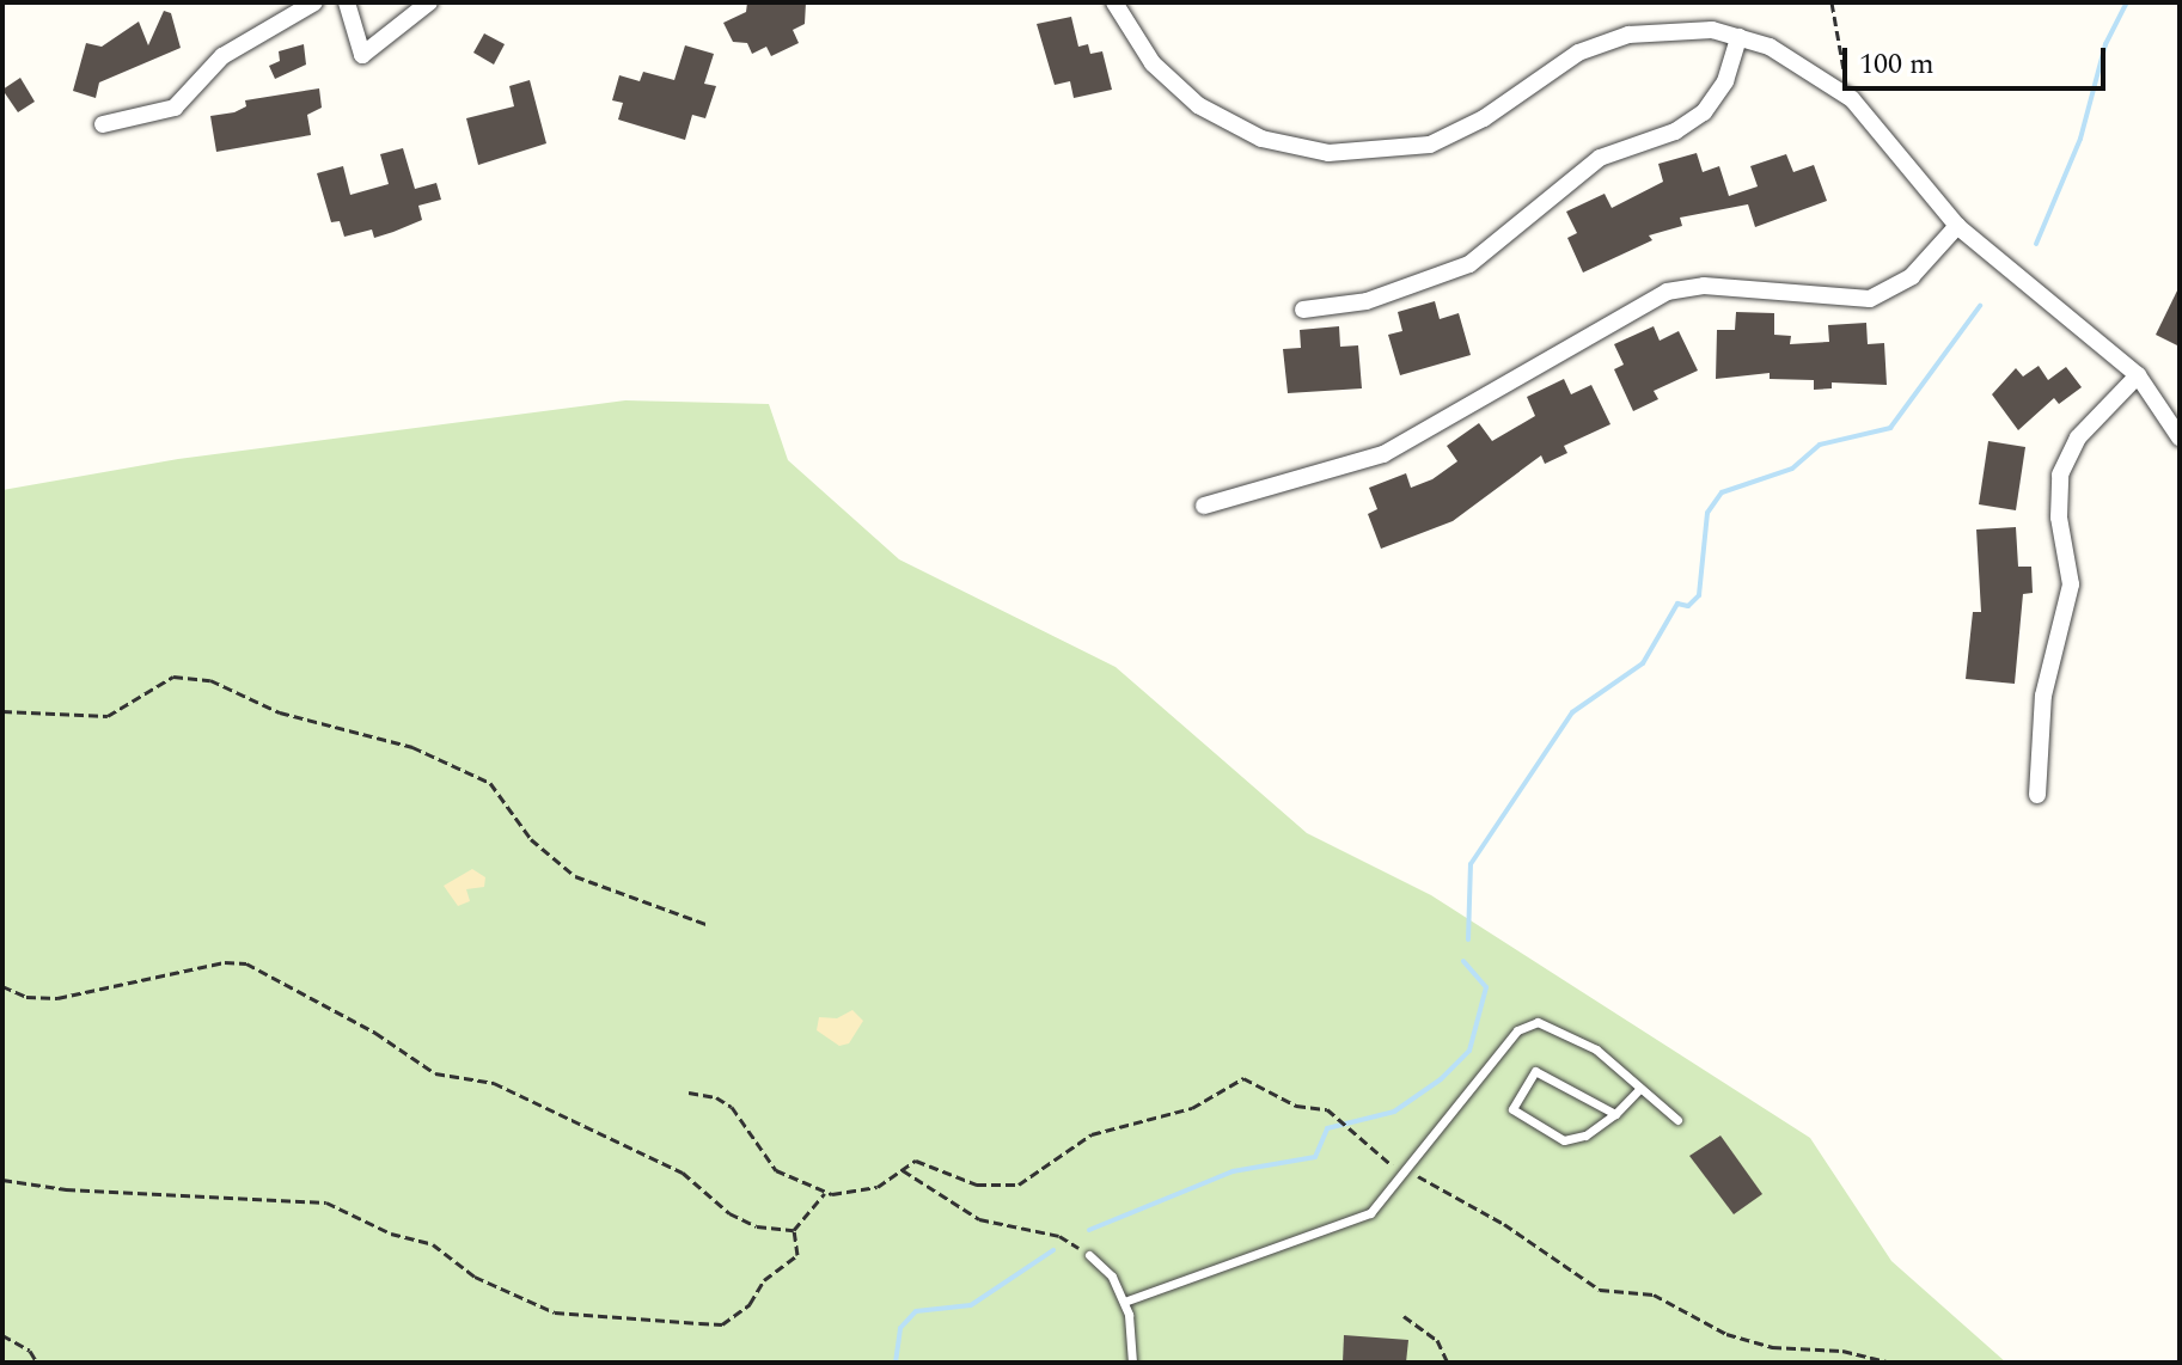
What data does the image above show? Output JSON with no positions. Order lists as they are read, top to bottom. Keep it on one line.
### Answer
{"scale_bar":"100 m"}
